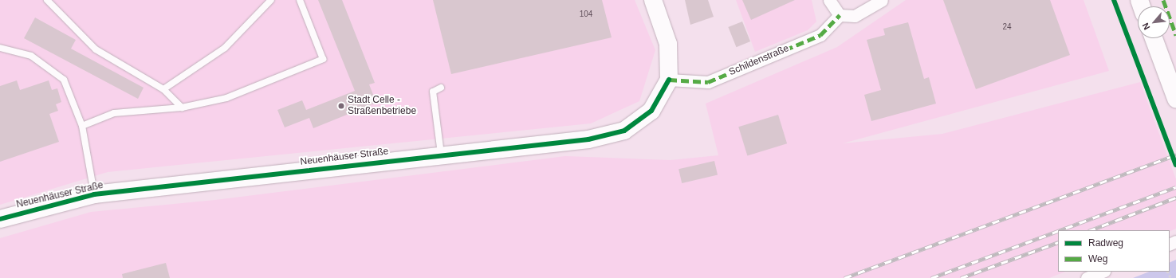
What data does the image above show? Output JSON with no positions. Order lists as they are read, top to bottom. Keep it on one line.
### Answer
{"streets":{"street":["Schildenstraße","Neuenhäuser Straße"]},"crossings":[["Schildenstraße","Neuenhäuser Straße"]],"places":["Stadt Celle - Straßenbetriebe"],"house_numbers":["104","24"],"legend":["Radweg","Weg"],"north":"bottom left"}
